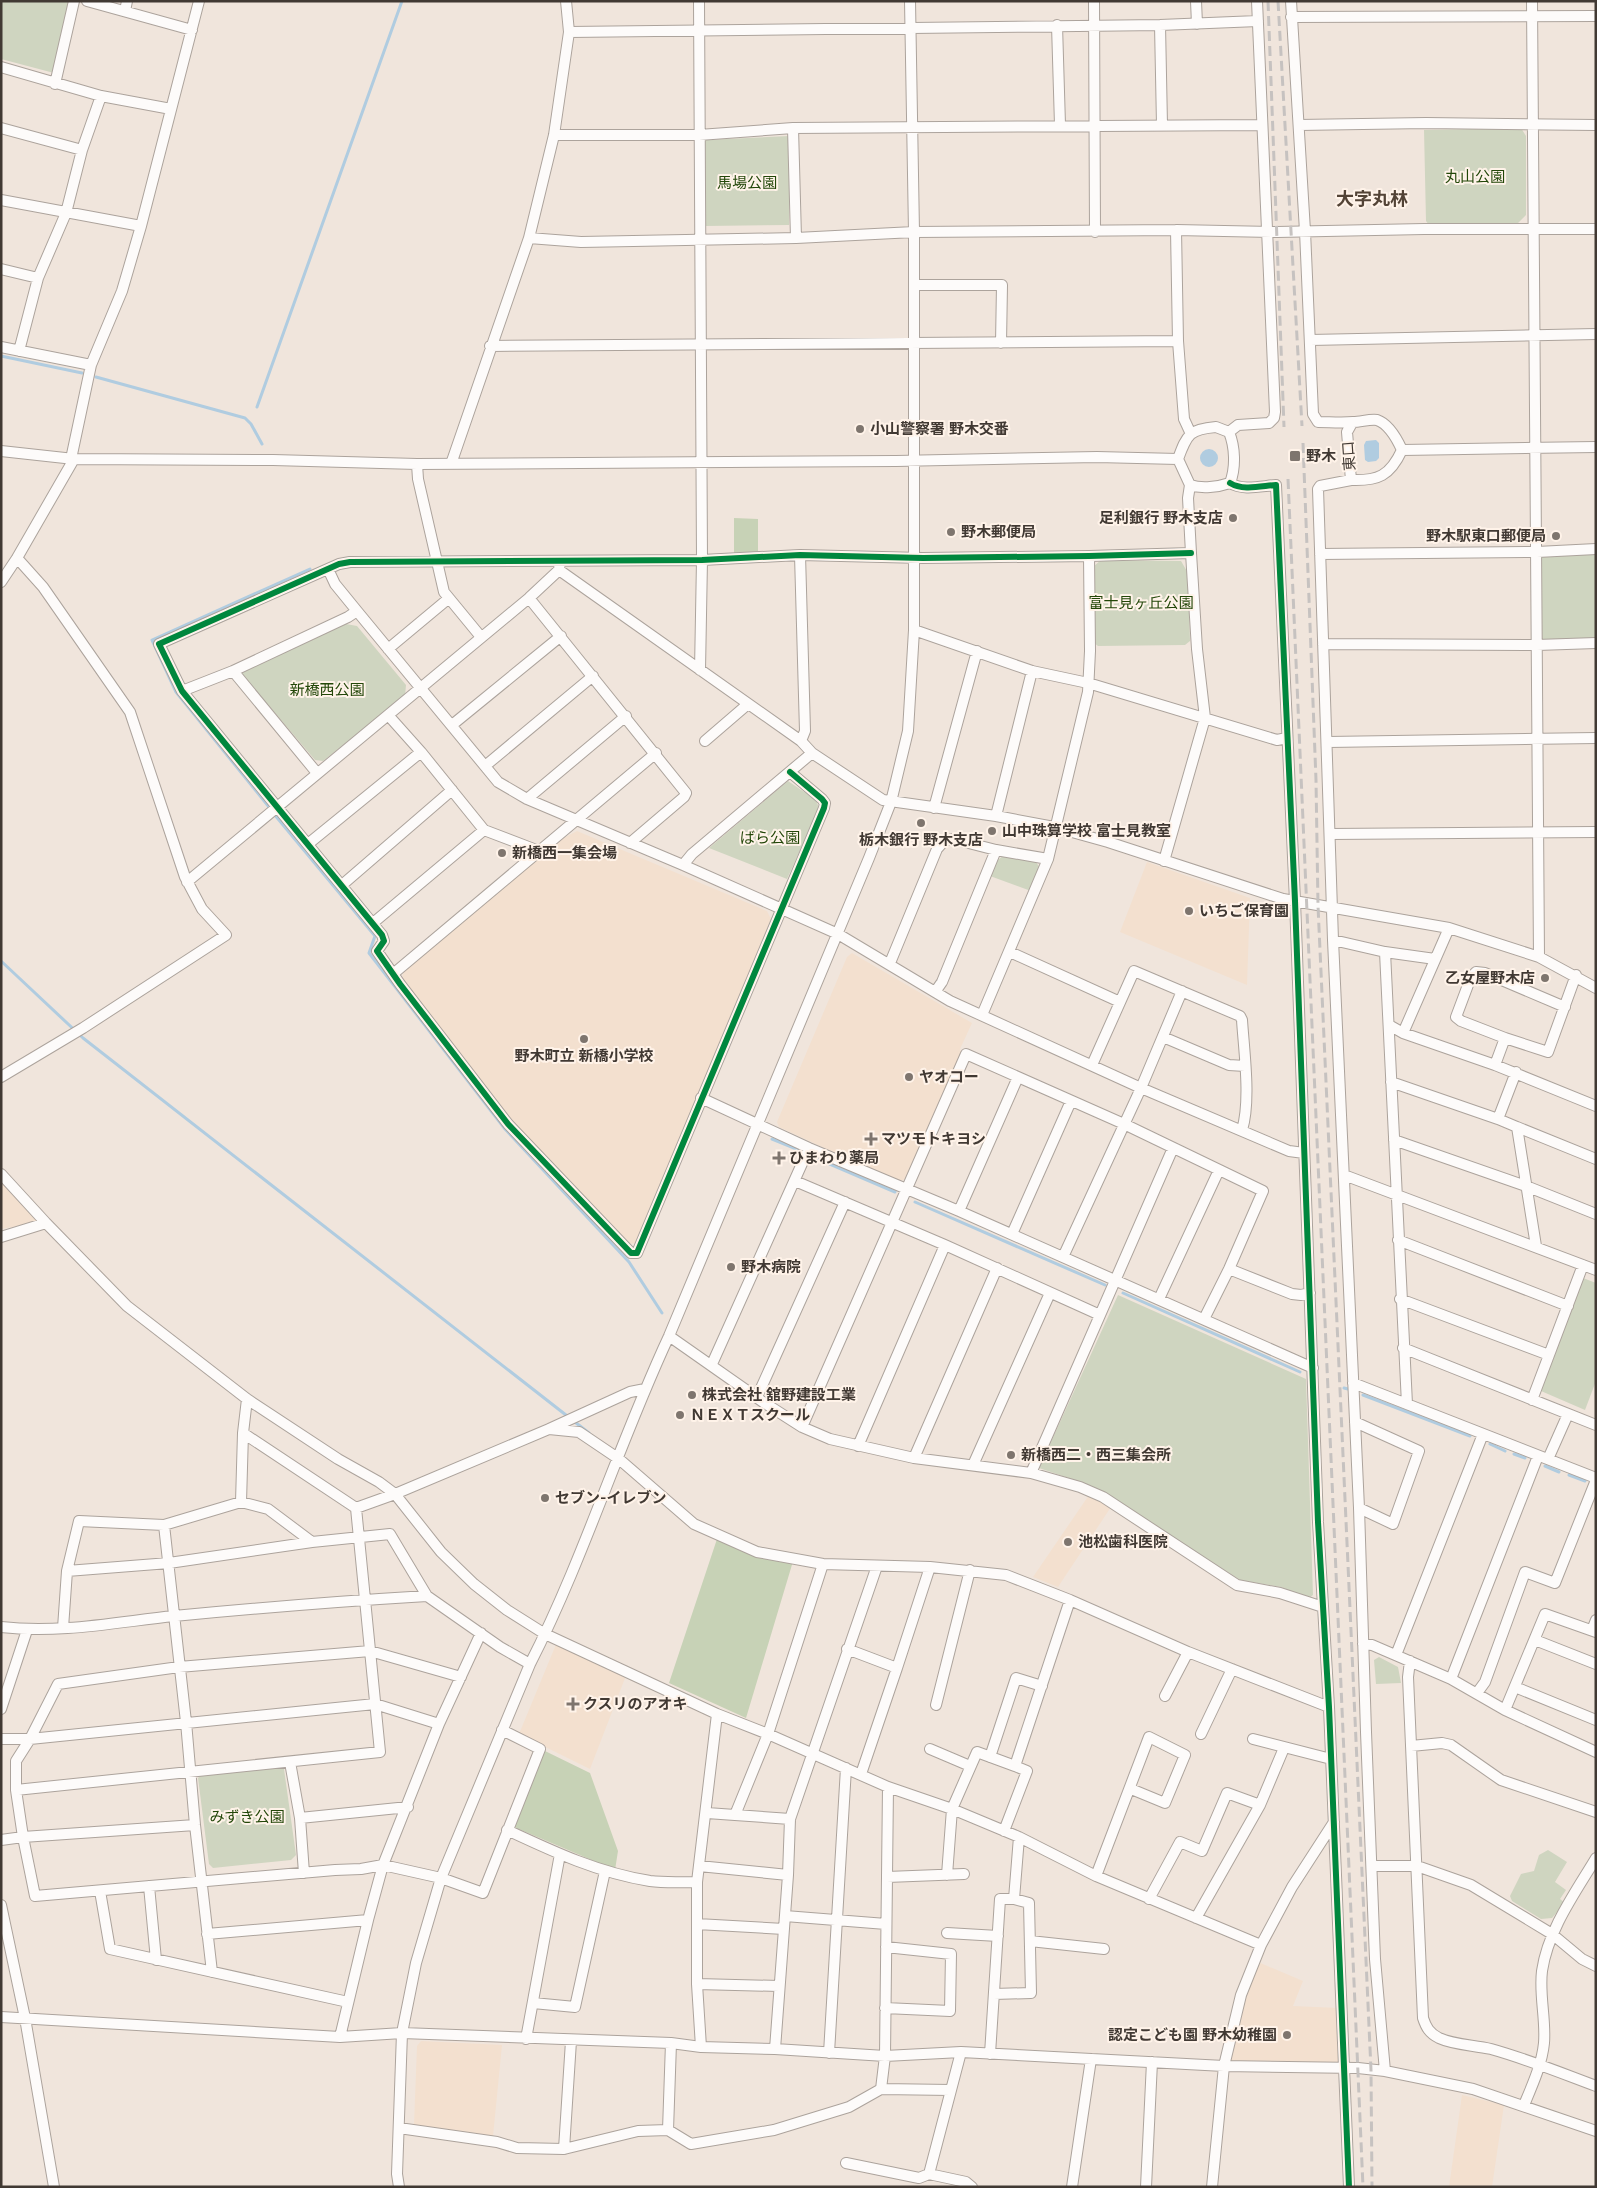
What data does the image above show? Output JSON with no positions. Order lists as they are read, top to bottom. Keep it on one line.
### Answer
{"streets":{"street":["東口"]},"districts":["大字丸林"],"parks":["丸山公園","馬場公園","富士見ヶ丘公園","新橋西公園","ばら公園","みずき公園"],"places":{"other":["小山警察署 野木交番","足利銀行 野木支店","野木郵便局","野木駅東口郵便局","栃木銀行 野木支店","山中珠算学校 富士見教室","新橋西一集会場","いちご保育園","乙女屋野木店","野木町立 新橋小学校","ヤオコー","野木病院","株式会社 舘野建設工業","ＮＥＸＴスクール","新橋西二・西三集会所","セブン-イレブン","池松歯科医院","認定こども園 野木幼稚園"],"transit":["野木"],"health":["マツモトキヨシ","ひまわり薬局","クスリのアオキ"]}}
